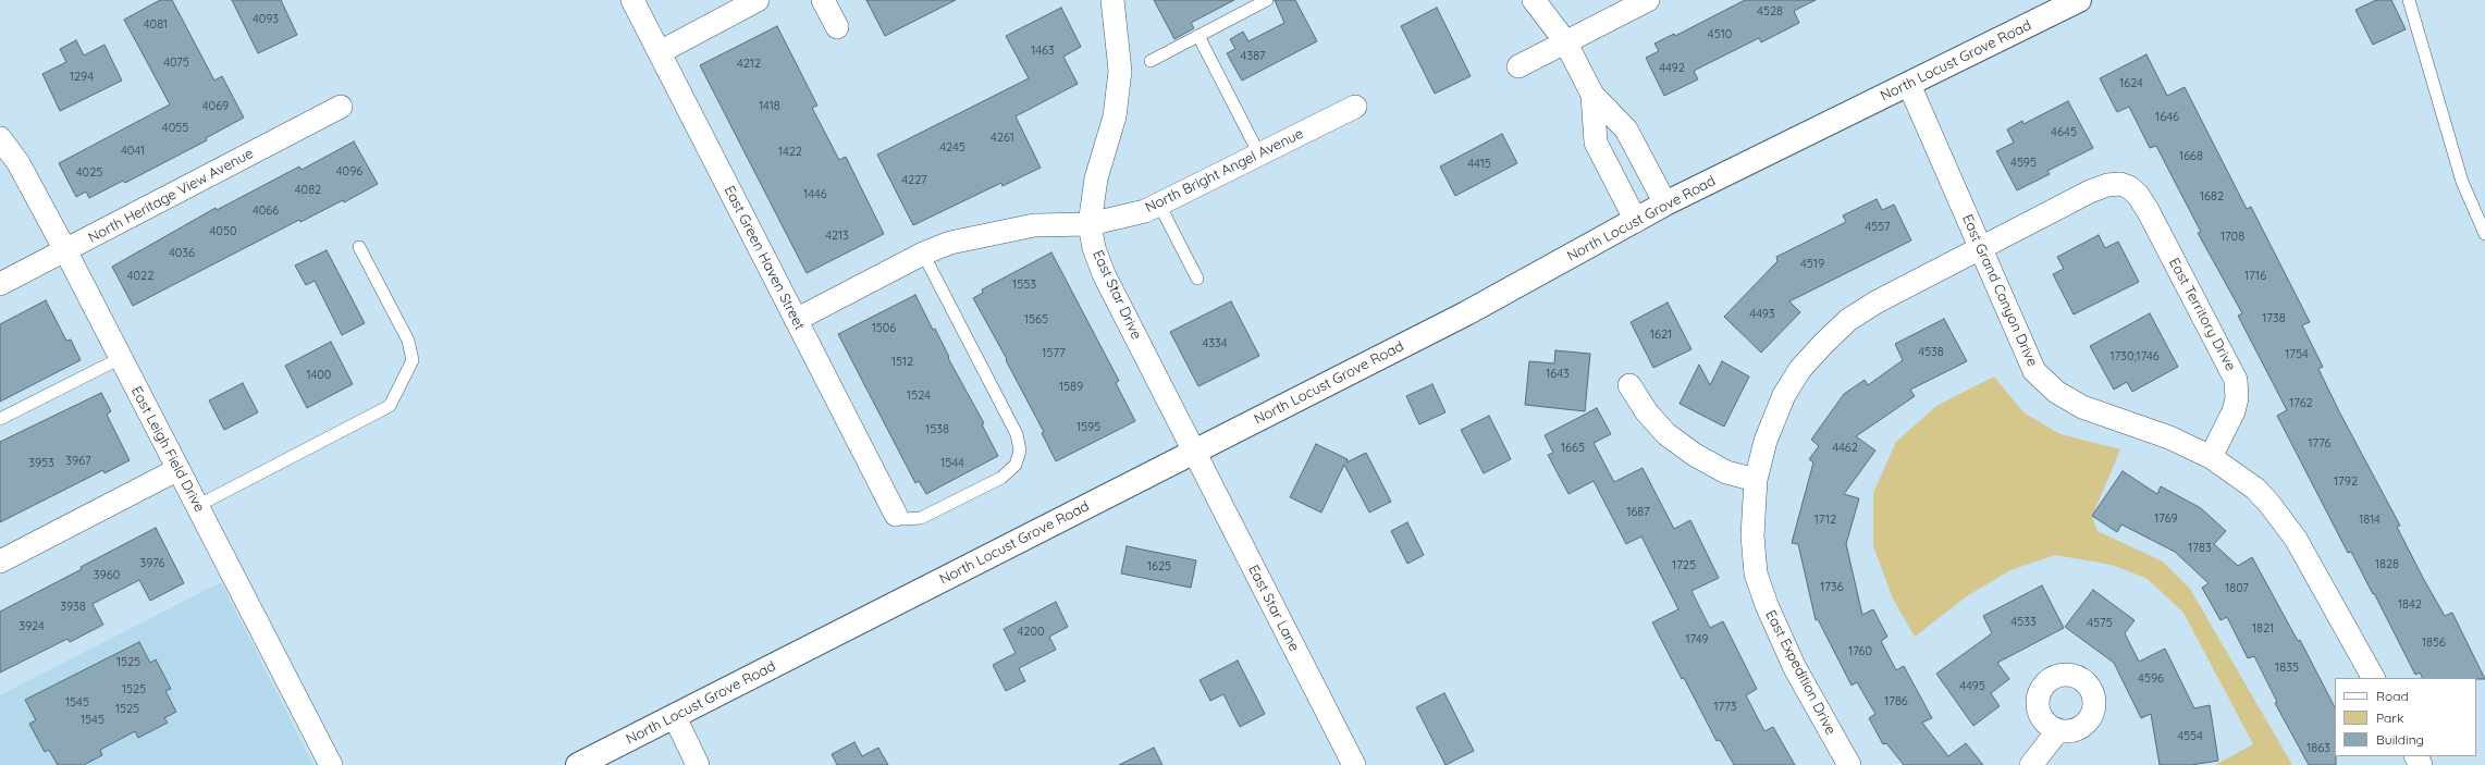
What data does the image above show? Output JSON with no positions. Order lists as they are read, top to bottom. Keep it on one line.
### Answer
{"streets":{"main road":["North Locust Grove Road"],"street":["North Bright Angel Avenue","North Heritage View Avenue","East Green Haven Street","East Grand Canyon Drive","East Star Drive","East Territory Drive","East Leigh Field Drive","East Star Lane","East Expedition Drive"]},"crossings":[["North Locust Grove Road","East Grand Canyon Drive"],["North Locust Grove Road","East Star Drive"],["North Locust Grove Road","East Star Lane"],["North Bright Angel Avenue","East Green Haven Street"],["North Bright Angel Avenue","East Star Drive"],["North Heritage View Avenue","East Leigh Field Drive"],["East Grand Canyon Drive","East Territory Drive"],["East Grand Canyon Drive","East Expedition Drive"],["East Star Drive","East Star Lane"],["East Territory Drive","East Expedition Drive"]],"house_numbers":["4528","4093","4081","4510","1463","4387","4075","4212","4492","1294","1624","4069","1418","1646","4055","4645","4261","4245","4041","1422","1668","4595","4415","4096","4025","4227","4082","1446","1682","4066","4557","4050","4213","1708","4036","4519","4022","1716","1553","4493","1738","1565","1506","1621","4334","4538","1577","1754","1730;1746","1512","1643","1400","1589","1524","1762","1595","1538","1776","1665","4462","3967","3953","1544","1792","1687","1769","1712","1814","1783","3976","1828","1725","1625","3960","1736","1807","1842","3938","4533","4575","3924","1821","4200","1749","1856","1760","1525","1835","4596","4495","1525","1786","1545","1773","1525","1545","4554","1863"],"legend":["Road","Park","Building"]}
